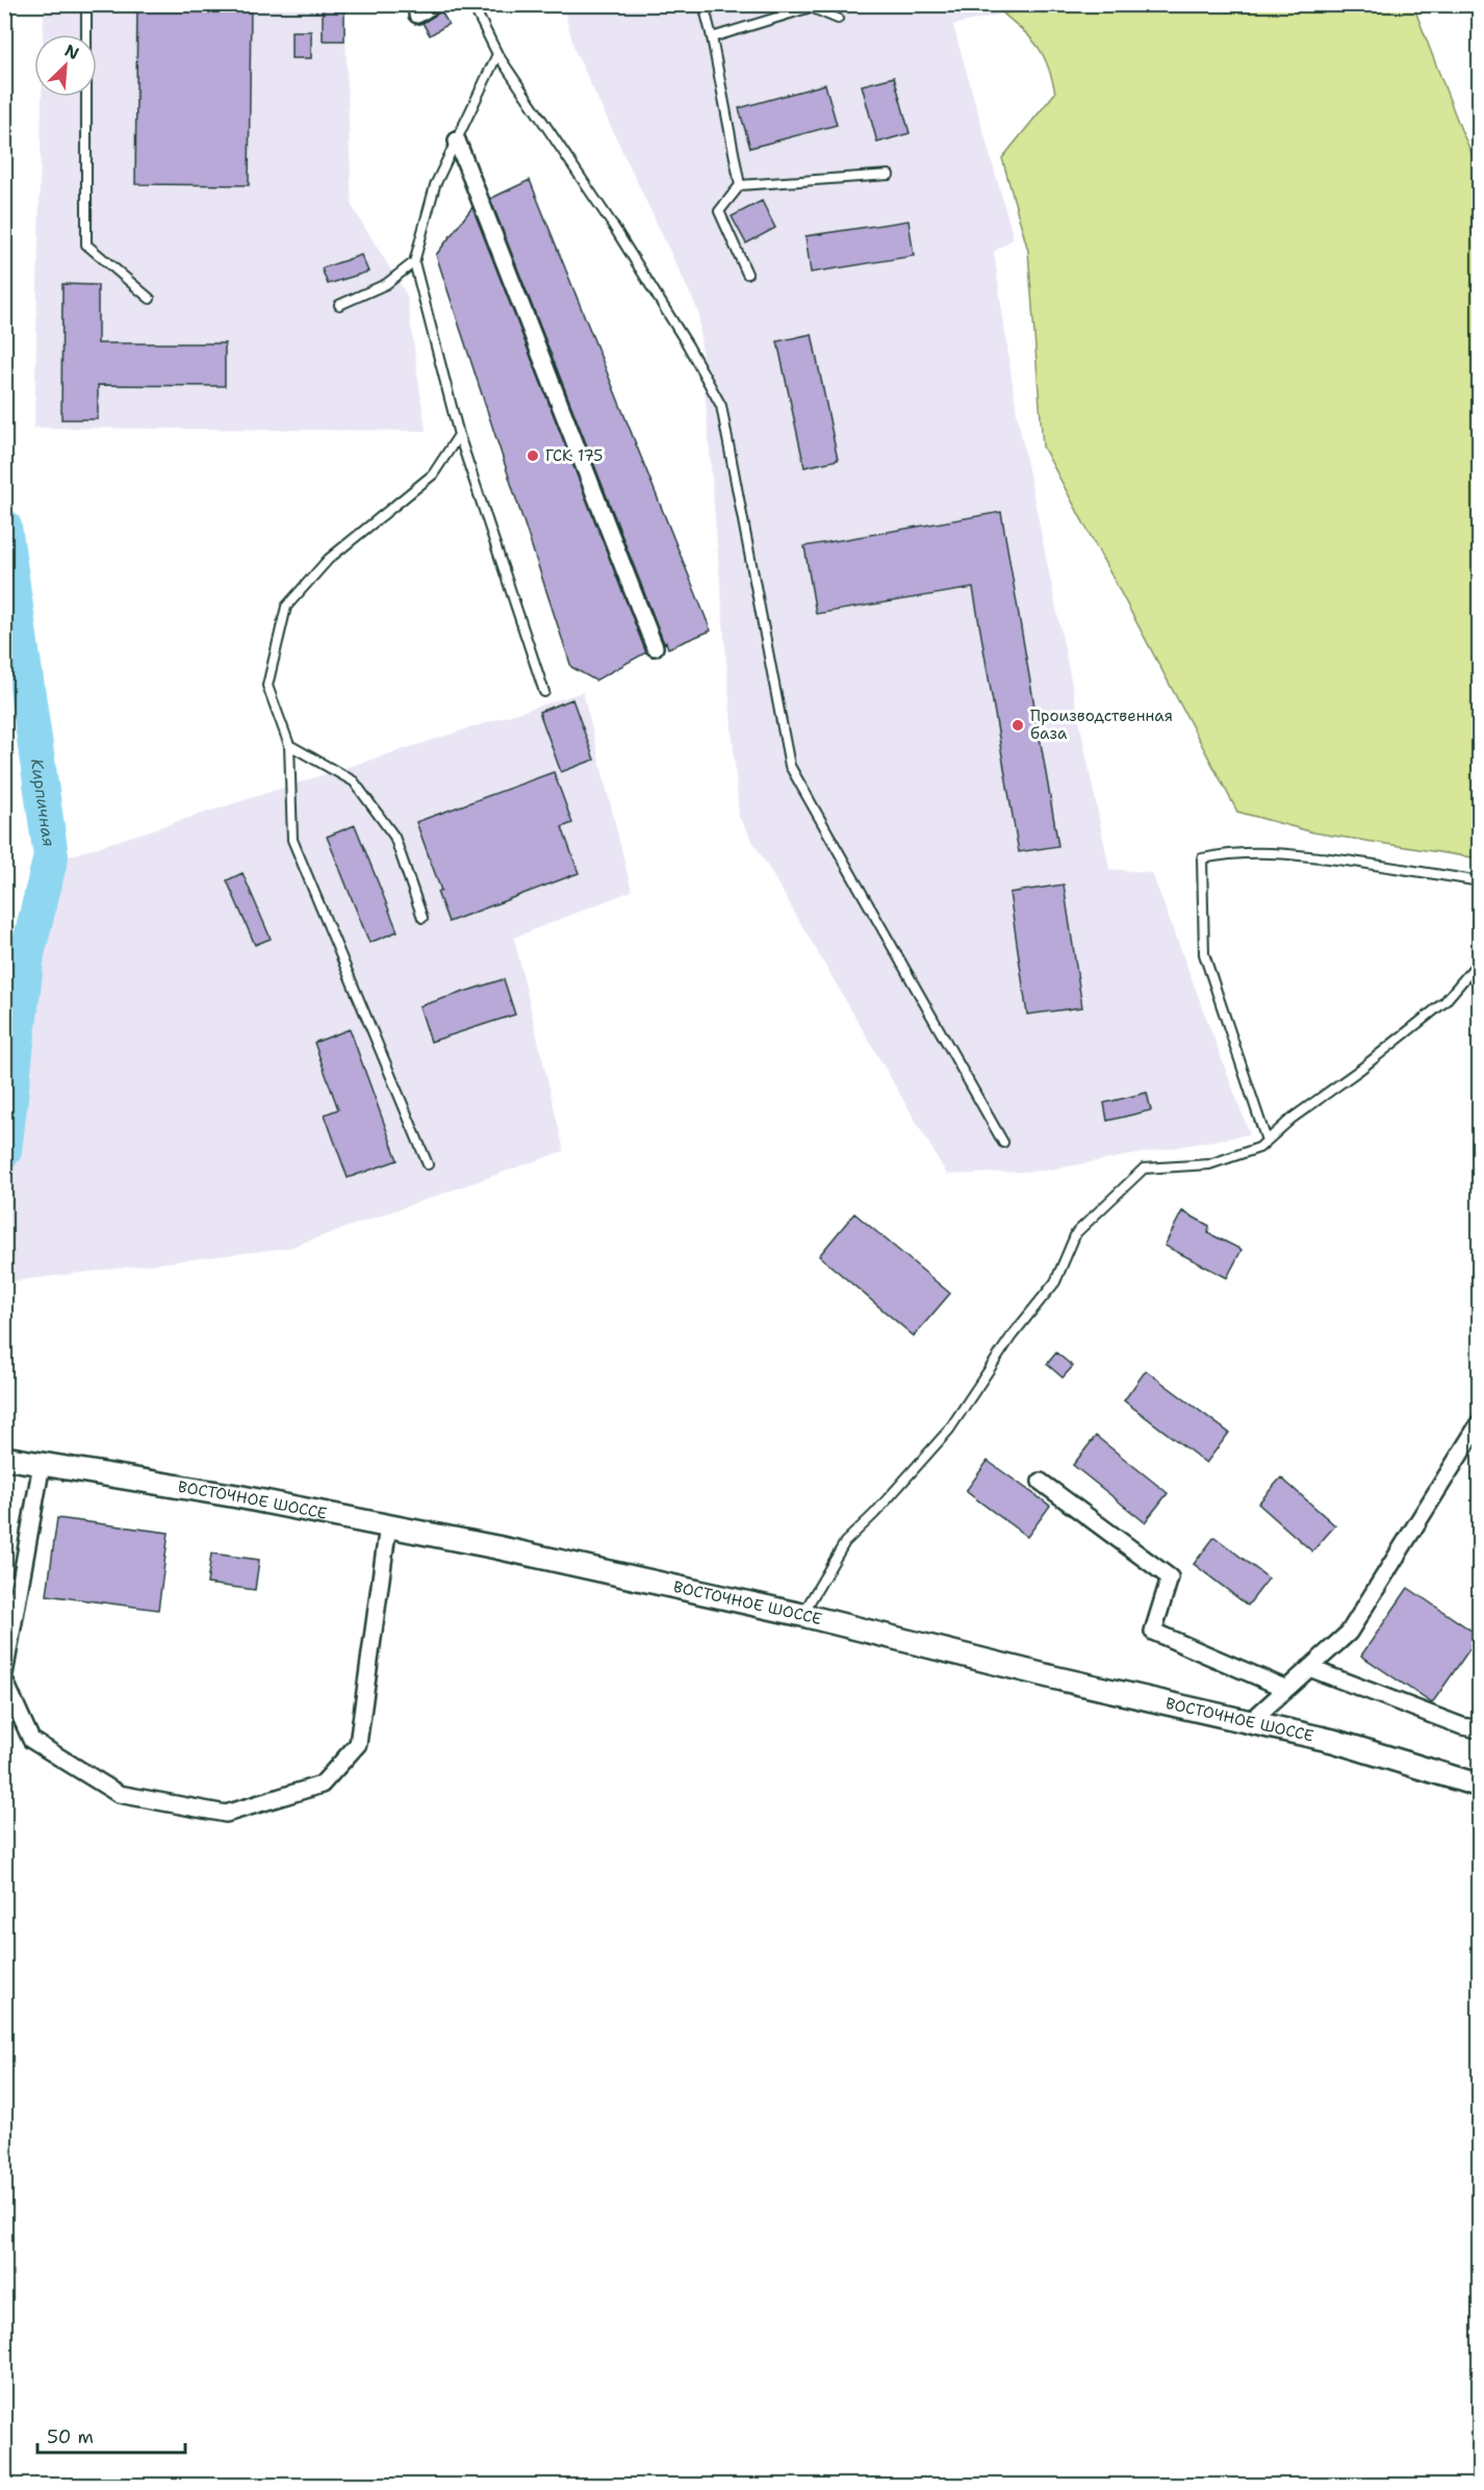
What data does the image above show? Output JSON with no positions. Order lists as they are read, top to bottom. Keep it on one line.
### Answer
{"streets":{"street":["ВОСТОЧНОЕ ШОССЕ"]},"water":["Кирпичная"],"places":["ГСК 175","Производственная база"],"scale_bar":"50 m","north":"top right"}
